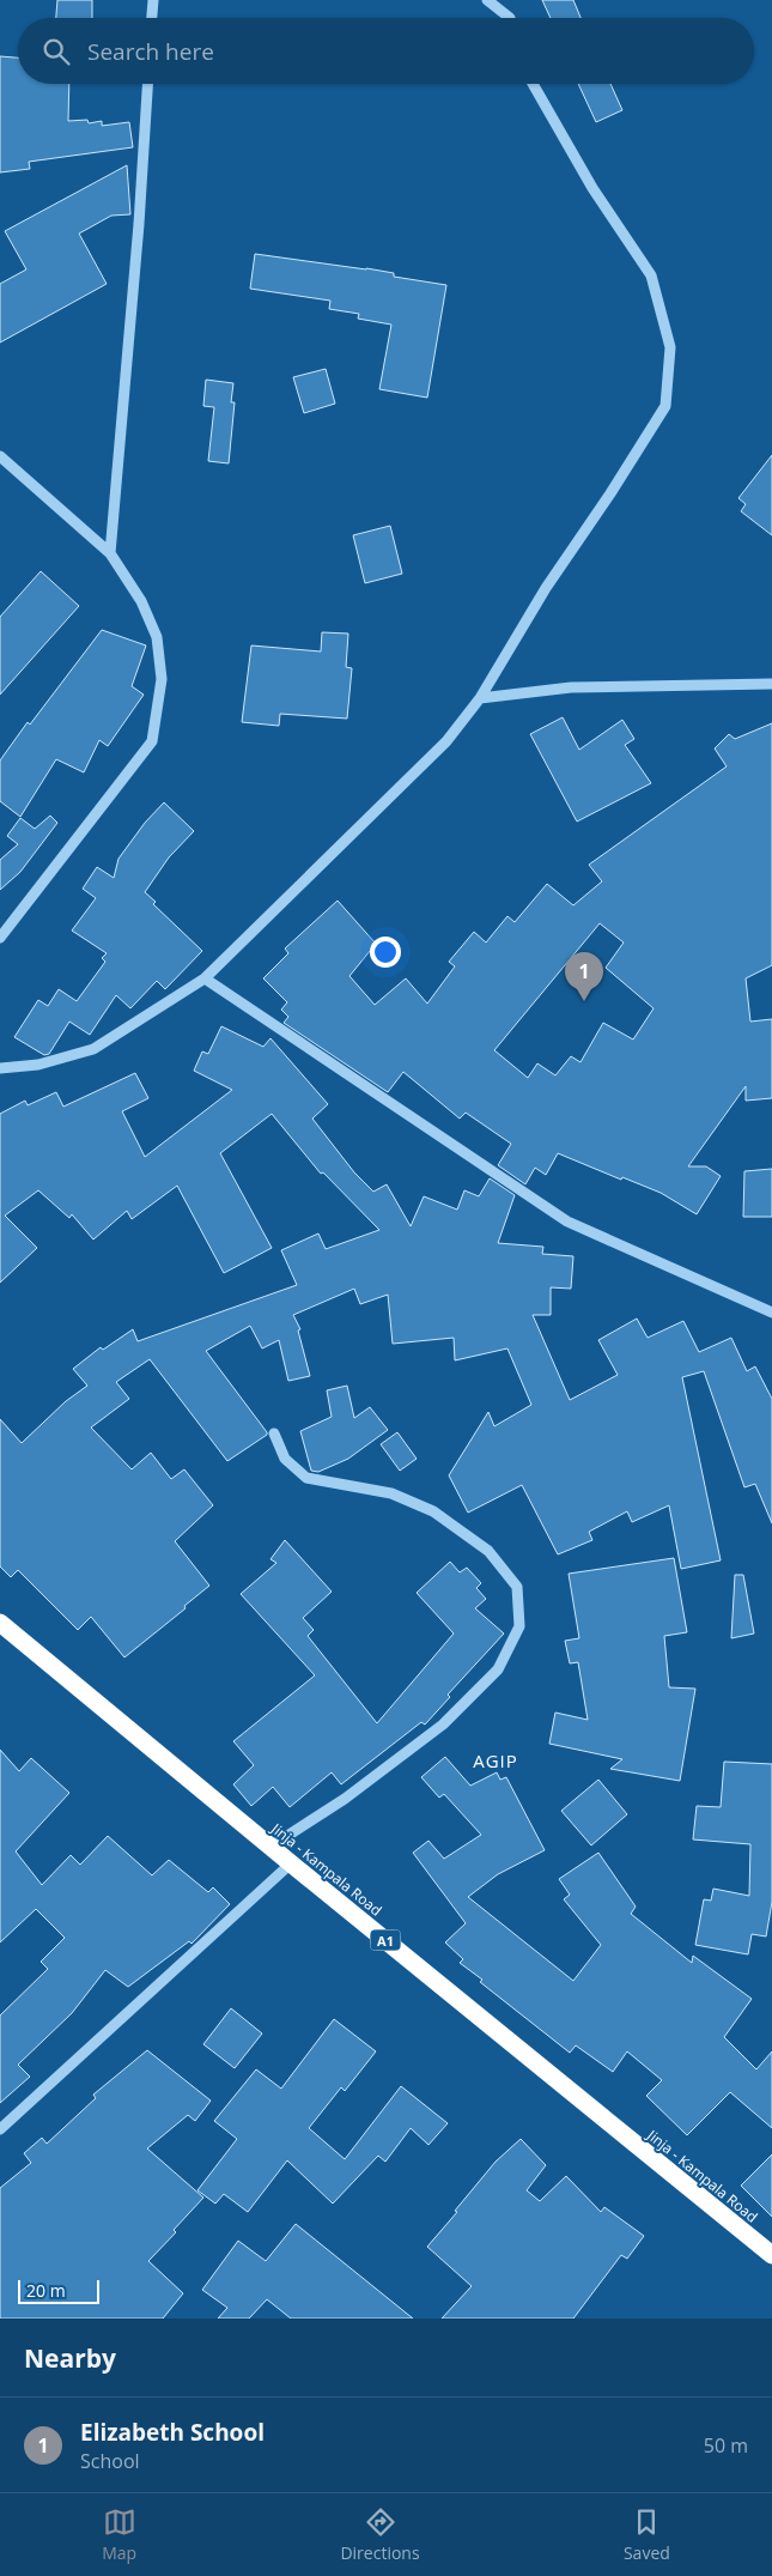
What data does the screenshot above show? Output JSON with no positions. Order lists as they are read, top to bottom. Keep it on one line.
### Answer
{"streets":{"highway":["Jinja - Kampala Road","A1"]},"districts":["AGIP"],"scale_bar":"20 m","page":{"search":"Search here","pins":"1","scale":"20 m","heading":"Nearby","list":[{"mark":"1","name":"Elizabeth School","note":"School","value":"50 m"}],"nav":["Map","Directions","Saved"]}}
